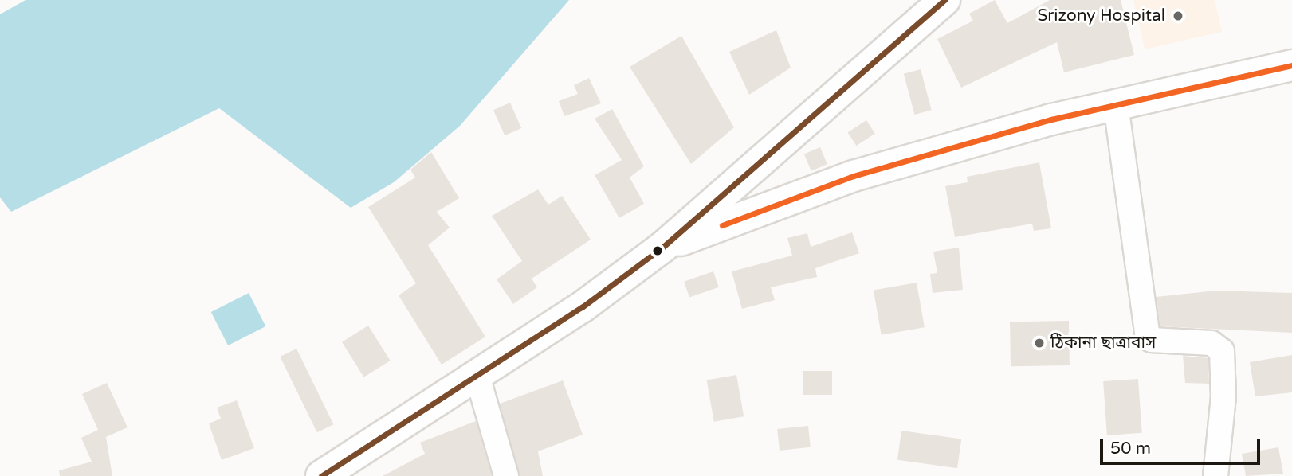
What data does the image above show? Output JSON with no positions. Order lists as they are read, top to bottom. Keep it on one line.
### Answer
{"places":["Srizony Hospital","ঠিকানা ছাত্রাবাস"],"scale_bar":"50 m"}
